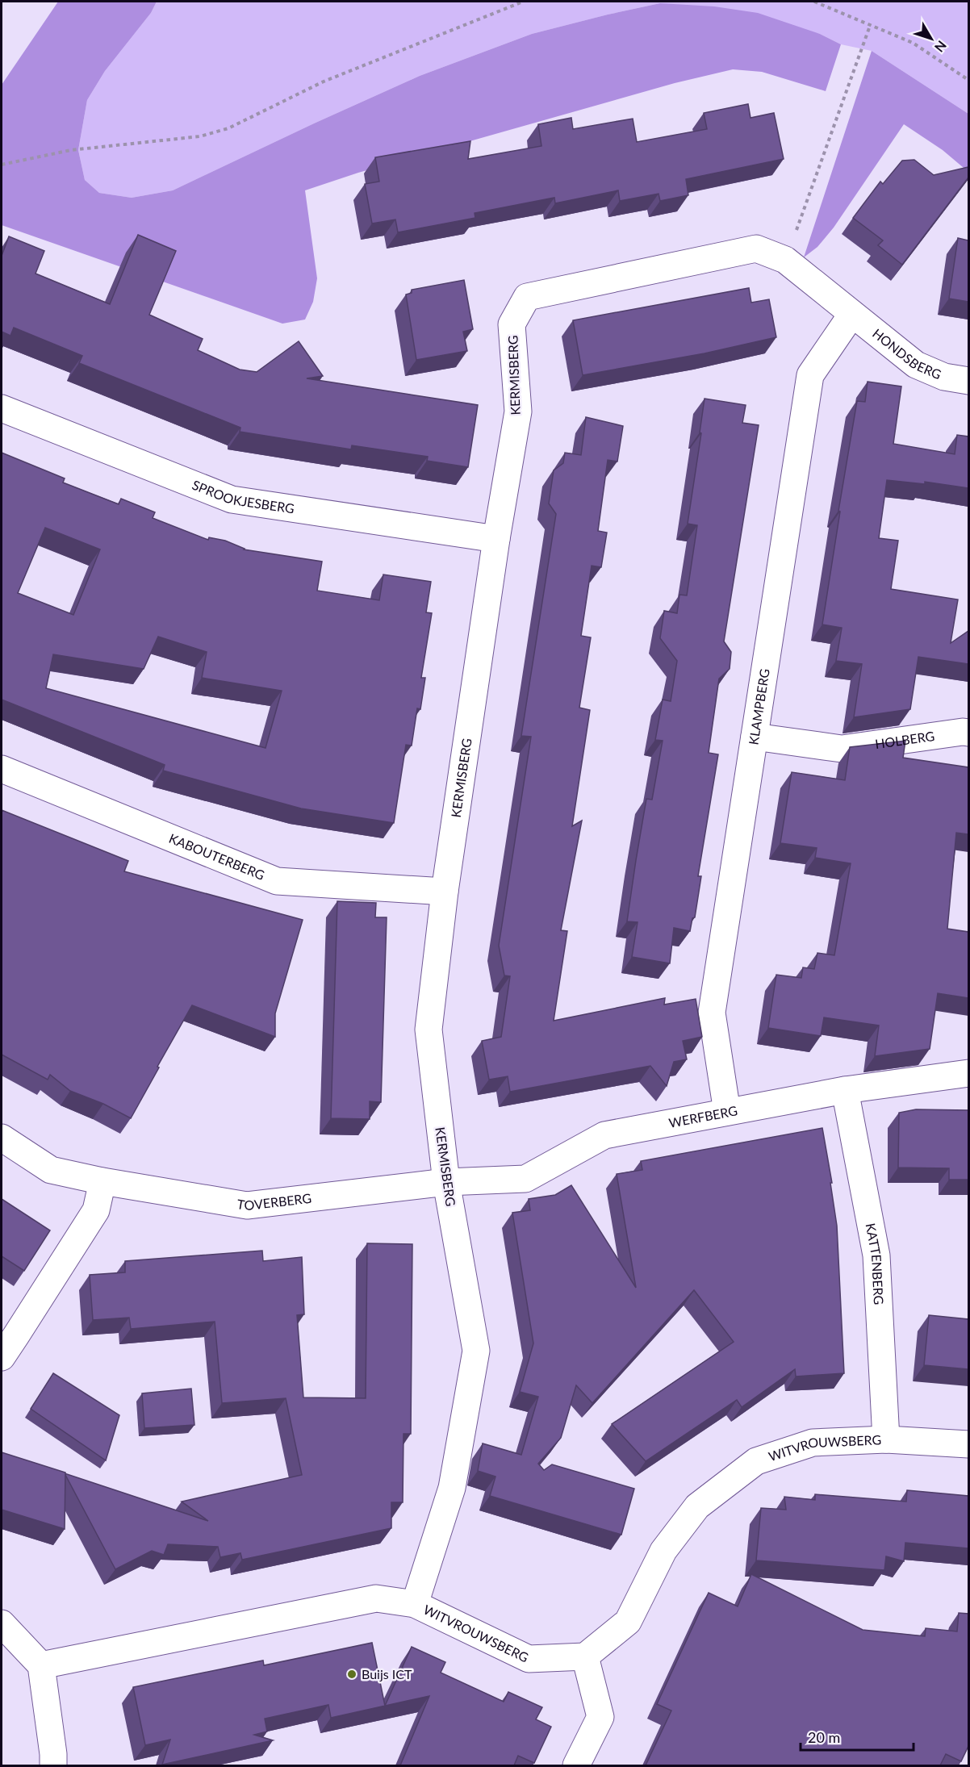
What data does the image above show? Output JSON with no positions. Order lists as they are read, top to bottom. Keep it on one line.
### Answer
{"streets":{"street":["HONDSBERG","KERMISBERG","SPROOKJESBERG","KLAMPBERG","HOLBERG","KABOUTERBERG","WERFBERG","TOVERBERG","KATTENBERG","WITVROUWSBERG"]},"crossings":[["HONDSBERG","KERMISBERG"],["HONDSBERG","KLAMPBERG"],["KERMISBERG","SPROOKJESBERG"],["KERMISBERG","KLAMPBERG"],["KERMISBERG","KABOUTERBERG"],["KERMISBERG","WERFBERG"],["KERMISBERG","TOVERBERG"],["KERMISBERG","WITVROUWSBERG"],["KLAMPBERG","HOLBERG"],["KLAMPBERG","WERFBERG"],["WERFBERG","TOVERBERG"],["WERFBERG","KATTENBERG"],["KATTENBERG","WITVROUWSBERG"]],"places":["Buijs ICT"],"scale_bar":"20 m","north":"bottom right"}
